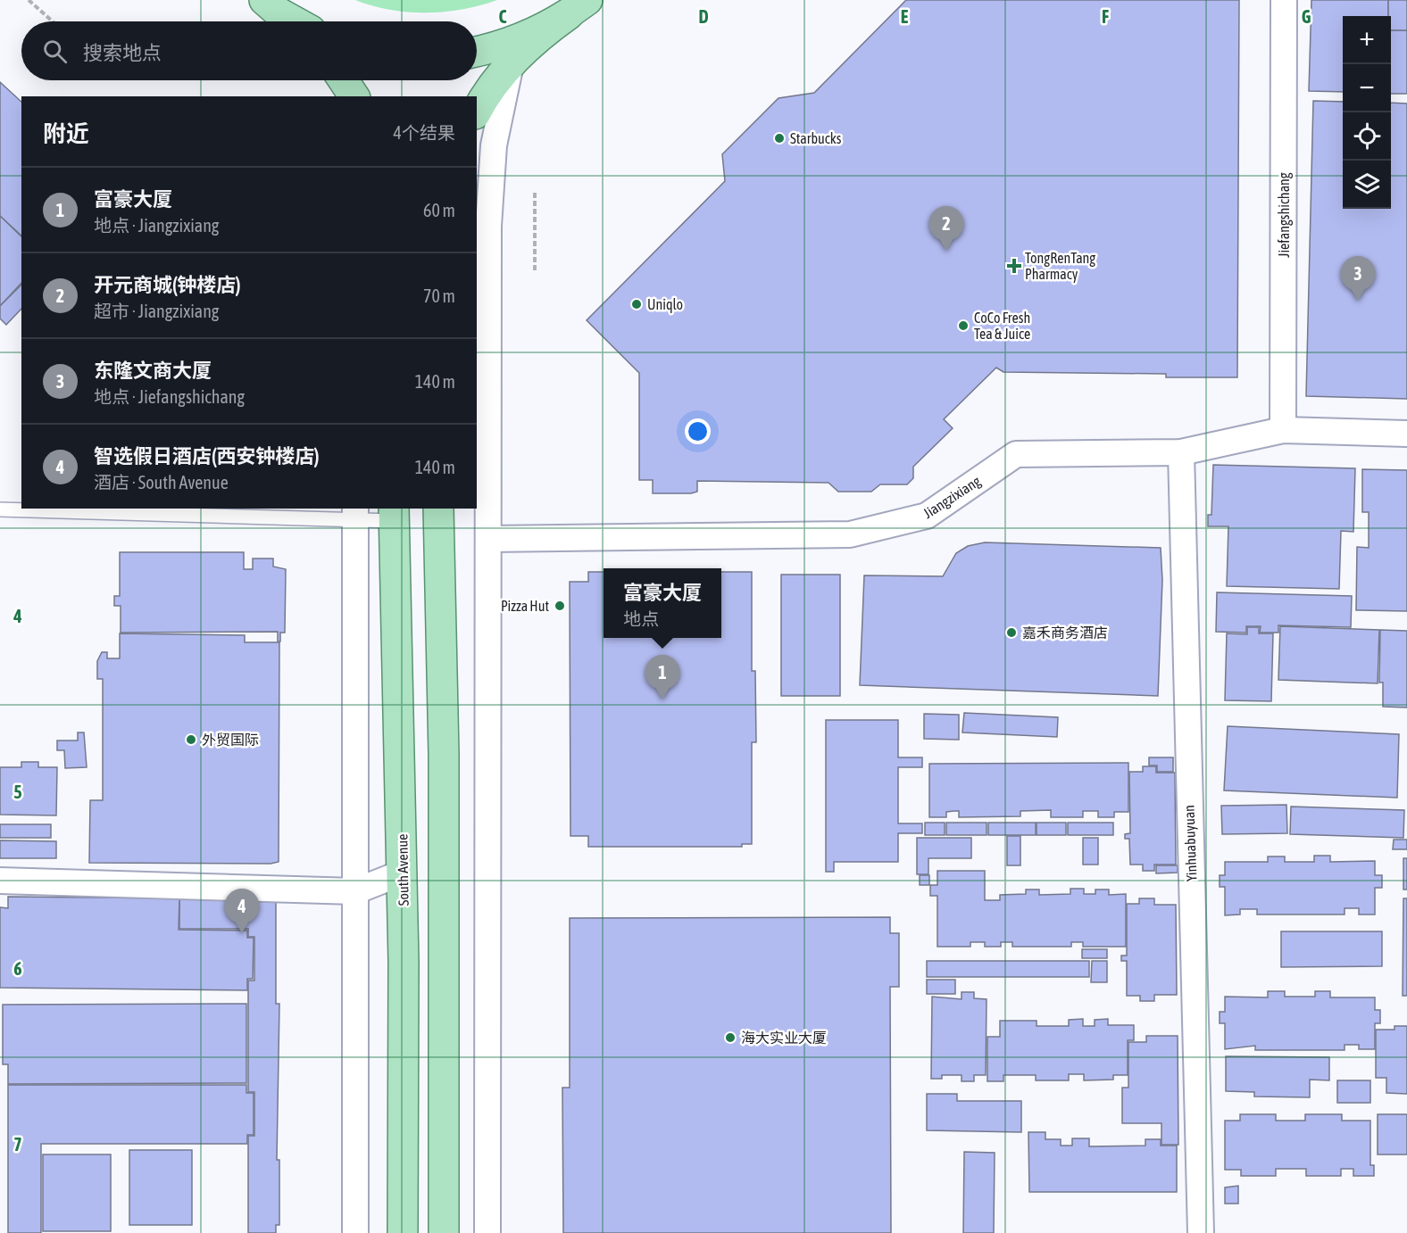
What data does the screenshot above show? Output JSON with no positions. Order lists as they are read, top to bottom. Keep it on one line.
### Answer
{"streets":{"main road":["South Avenue"],"street":["Jiefangshichang","Jiangzixiang","Yinhuabuyuan"]},"crossings":[["Jiefangshichang","Jiangzixiang"],["Jiangzixiang","Yinhuabuyuan"]],"places":{"other":["Starbucks","Uniqlo","CoCo Fresh Tea & Juice","Pizza Hut","嘉禾商务酒店","外贸国际","海大实业大厦"],"health":["TongRenTang Pharmacy"]},"page":{"map_buttons":["+","−"],"search":"搜索地点","heading":["附近","4个结果"],"list":[{"mark":"1","name":"富豪大厦","note":"地点 · Jiangzixiang","value":"60 m"},{"mark":"2","name":"开元商城(钟楼店)","note":"超市 · Jiangzixiang","value":"70 m"},{"mark":"3","name":"东隆文商大厦","note":"地点 · Jiefangshichang","value":"140 m"},{"mark":"4","name":"智选假日酒店(西安钟楼店)","note":"酒店 · South Avenue","value":"140 m"}],"pins":["2","3","1","4"],"popup":["富豪大厦","地点"]},"grid":{"columns":["C","D","E","F","G"],"rows":["4","5","6","7"]}}
